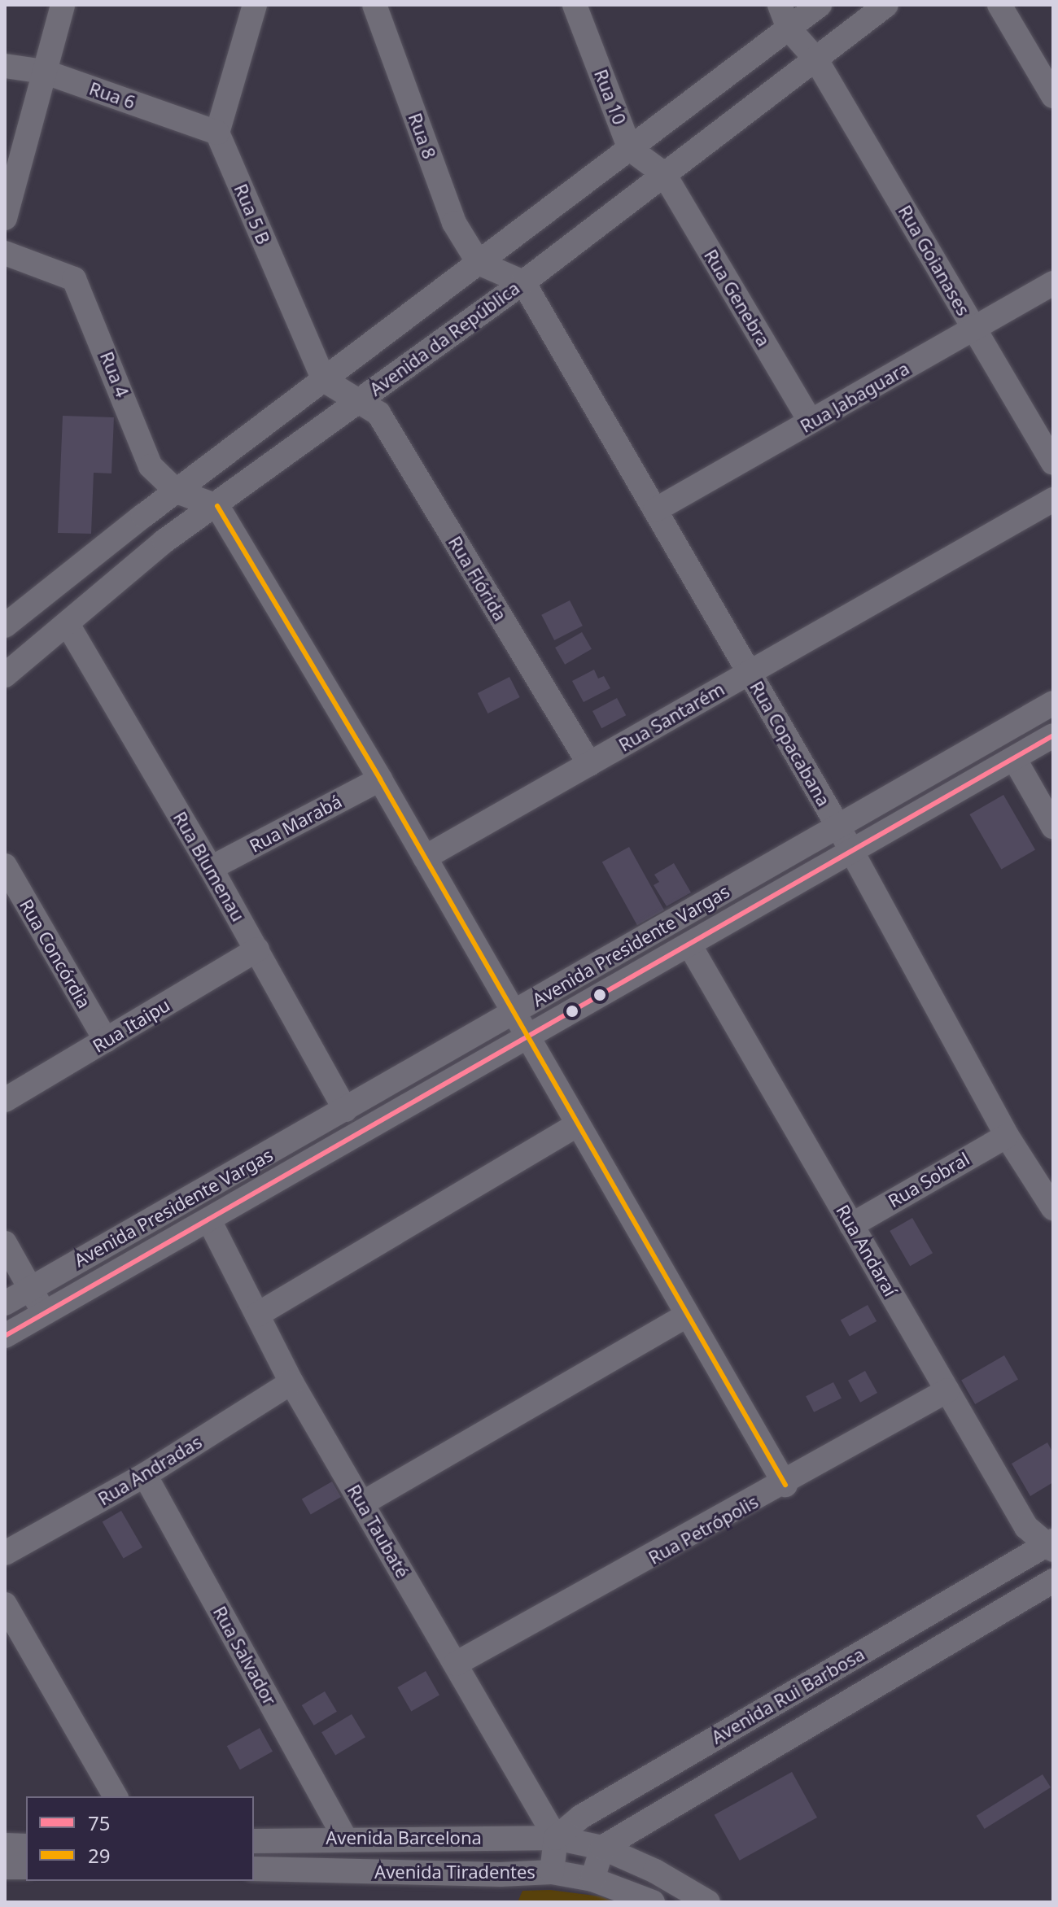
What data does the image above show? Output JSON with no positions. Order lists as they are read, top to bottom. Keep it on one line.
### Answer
{"streets":{"street":["Rua 6","Rua 10","Rua 8","Rua 5 B","Rua Goianases","Rua Genebra","Avenida da República","Rua 4","Rua Jabaguara","Rua Flórida","Rua Santarém","Rua Copacabana","Rua Marabá","Rua Blumenau","Avenida Presidente Vargas","Rua Concórdia","Rua Itaipu","Rua Sobral","Rua Andaraí","Rua Andradas","Rua Petrópolis","Rua Taubaté","Rua Salvador","Avenida Rui Barbosa","Avenida Barcelona","Avenida Tiradentes"]},"crossings":[["Rua 6","Rua 5 B"],["Rua Goianases","Avenida da República"],["Rua Goianases","Rua Jabaguara"],["Rua Genebra","Avenida da República"],["Rua Genebra","Rua Jabaguara"],["Avenida da República","Rua 4"],["Avenida da República","Rua Flórida"],["Avenida da República","Rua Copacabana"],["Avenida da República","Rua Blumenau"],["Rua Jabaguara","Rua Copacabana"],["Rua Flórida","Rua Santarém"],["Rua Santarém","Rua Copacabana"],["Rua Copacabana","Avenida Presidente Vargas"],["Rua Copacabana","Rua Sobral"],["Rua Marabá","Rua Blumenau"],["Rua Blumenau","Avenida Presidente Vargas"],["Rua Blumenau","Rua Itaipu"],["Avenida Presidente Vargas","Rua Andaraí"],["Avenida Presidente Vargas","Rua Taubaté"],["Rua Concórdia","Rua Itaipu"],["Rua Sobral","Rua Andaraí"],["Rua Andaraí","Rua Petrópolis"],["Rua Andaraí","Avenida Rui Barbosa"],["Rua Andradas","Rua Taubaté"],["Rua Andradas","Rua Salvador"],["Rua Petrópolis","Rua Taubaté"],["Rua Taubaté","Avenida Rui Barbosa"],["Rua Taubaté","Avenida Barcelona"],["Rua Salvador","Avenida Barcelona"],["Avenida Rui Barbosa","Avenida Barcelona"]],"lines":["transit line 29","transit line 75"],"legend":["75","29"]}
